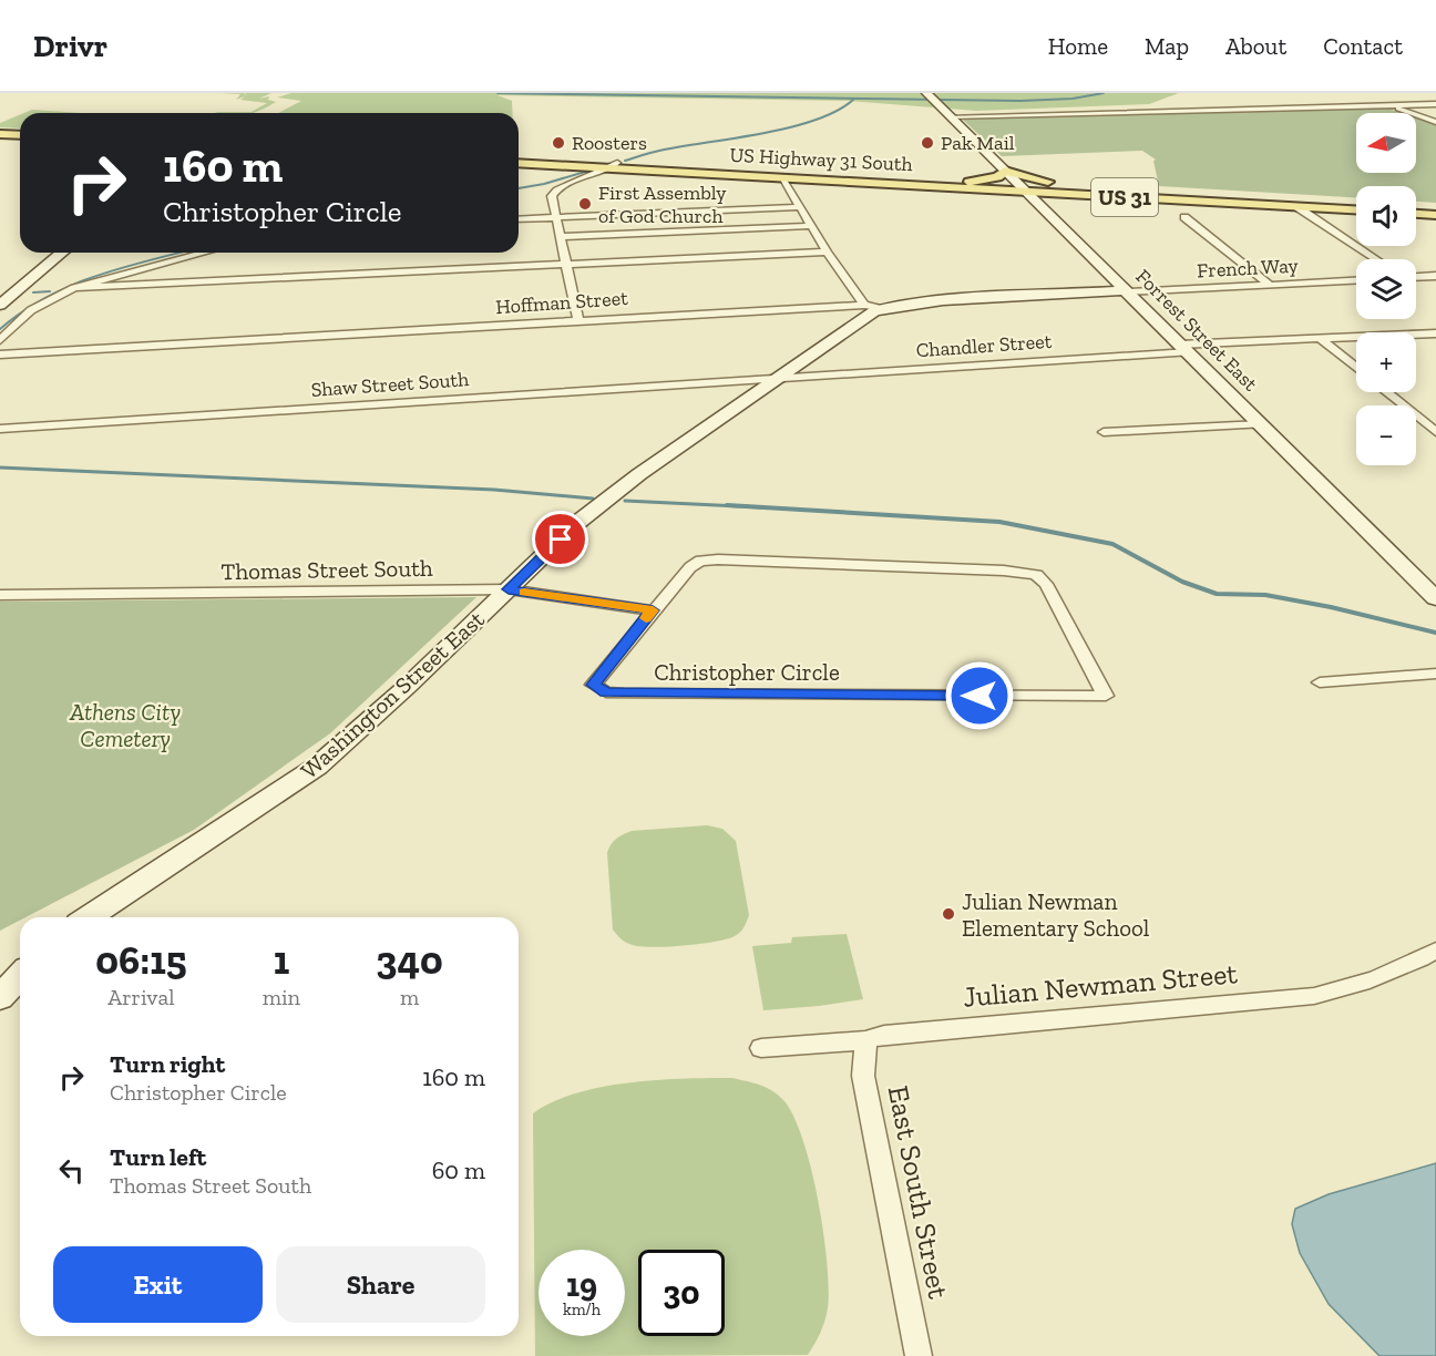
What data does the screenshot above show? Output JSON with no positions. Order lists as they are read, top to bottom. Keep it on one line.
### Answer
{"streets":{"main road":["US Highway 31 South","US 31"],"street":["French Way","Hoffman Street","Forrest Street East","Chandler Street","Shaw Street South","Thomas Street South","Christopher Circle","Washington Street East","Julian Newman Street","East South Street"]},"crossings":[["US Highway 31 South","Forrest Street East"],["French Way","Hoffman Street"],["French Way","Forrest Street East"],["Hoffman Street","Forrest Street East"],["Hoffman Street","Washington Street East"],["Forrest Street East","Chandler Street"],["Chandler Street","Shaw Street South"],["Chandler Street","Washington Street East"],["Shaw Street South","Washington Street East"],["Thomas Street South","Christopher Circle"],["Thomas Street South","Washington Street East"],["Julian Newman Street","East South Street"]],"parks":["Athens City Cemetery"],"places":["Roosters","Pak Mail","First Assembly of God Church","Julian Newman Elementary School"],"north":"left","page":{"header":"Drivr","nav":["Home","Map","About","Contact"],"map_buttons":["+","−"],"turn":["160 m","Christopher Circle"],"eta":["06:15","Arrival","1","min","340","m"],"list":[{"name":"Turn right","note":"Christopher Circle","value":"160 m"},{"name":"Turn left","note":"Thomas Street South","value":"60 m"}],"buttons":["Exit","Share"],"speed":"19 km/h","limit":"30"}}
